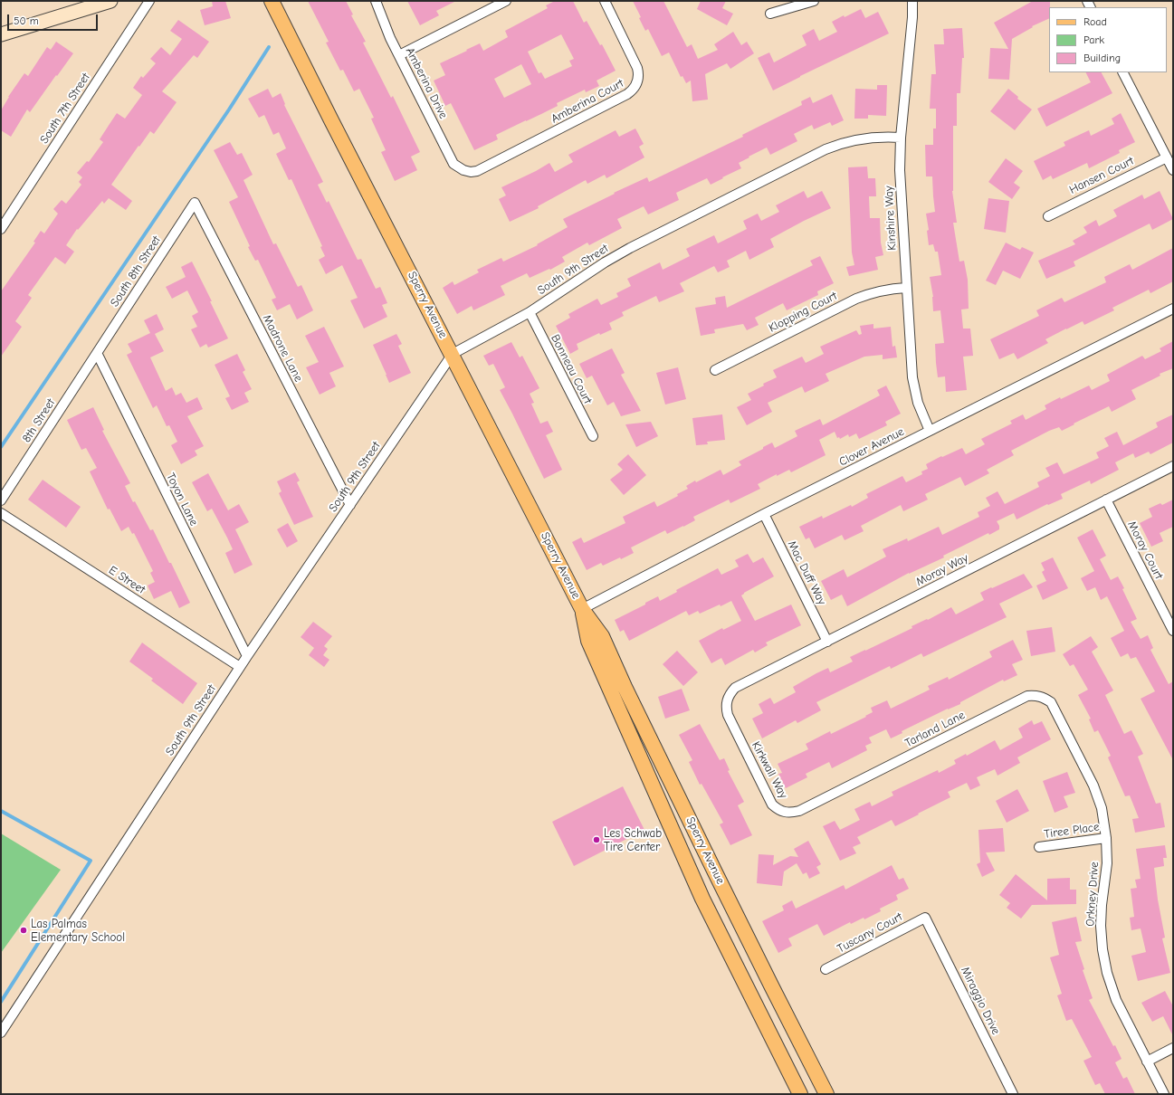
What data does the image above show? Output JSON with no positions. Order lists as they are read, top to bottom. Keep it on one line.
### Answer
{"streets":{"main road":["Sperry Avenue"],"street":["Amberina Drive","Amberina Court","South 7th Street","Hansen Court","Kinshire Way","South 9th Street","South 8th Street","Klopping Court","Madrone Lane","Bonneau Court","8th Street","Clover Avenue","Toyon Lane","Moray Court","Moray Way","Mac Duff Way","E Street","Tarland Lane","Kirkwall Way","Tiree Place","Orkney Drive","Tuscany Court","Miraggio Drive"]},"crossings":[["Amberina Drive","Amberina Court"],["Kinshire Way","South 9th Street"],["Kinshire Way","Klopping Court"],["Kinshire Way","Clover Avenue"],["South 9th Street","Sperry Avenue"],["South 9th Street","Madrone Lane"],["South 9th Street","Bonneau Court"],["South 9th Street","Toyon Lane"],["South 9th Street","E Street"],["South 8th Street","Madrone Lane"],["South 8th Street","8th Street"],["South 8th Street","Toyon Lane"],["Sperry Avenue","Clover Avenue"],["8th Street","Toyon Lane"],["Clover Avenue","Mac Duff Way"],["Moray Court","Moray Way"],["Moray Way","Mac Duff Way"],["Moray Way","Kirkwall Way"],["Tarland Lane","Kirkwall Way"],["Tarland Lane","Orkney Drive"],["Tiree Place","Orkney Drive"],["Tuscany Court","Miraggio Drive"]],"places":["Les Schwab Tire Center","Las Palmas Elementary School"],"legend":["Road","Park","Building"],"scale_bar":"50 m"}
